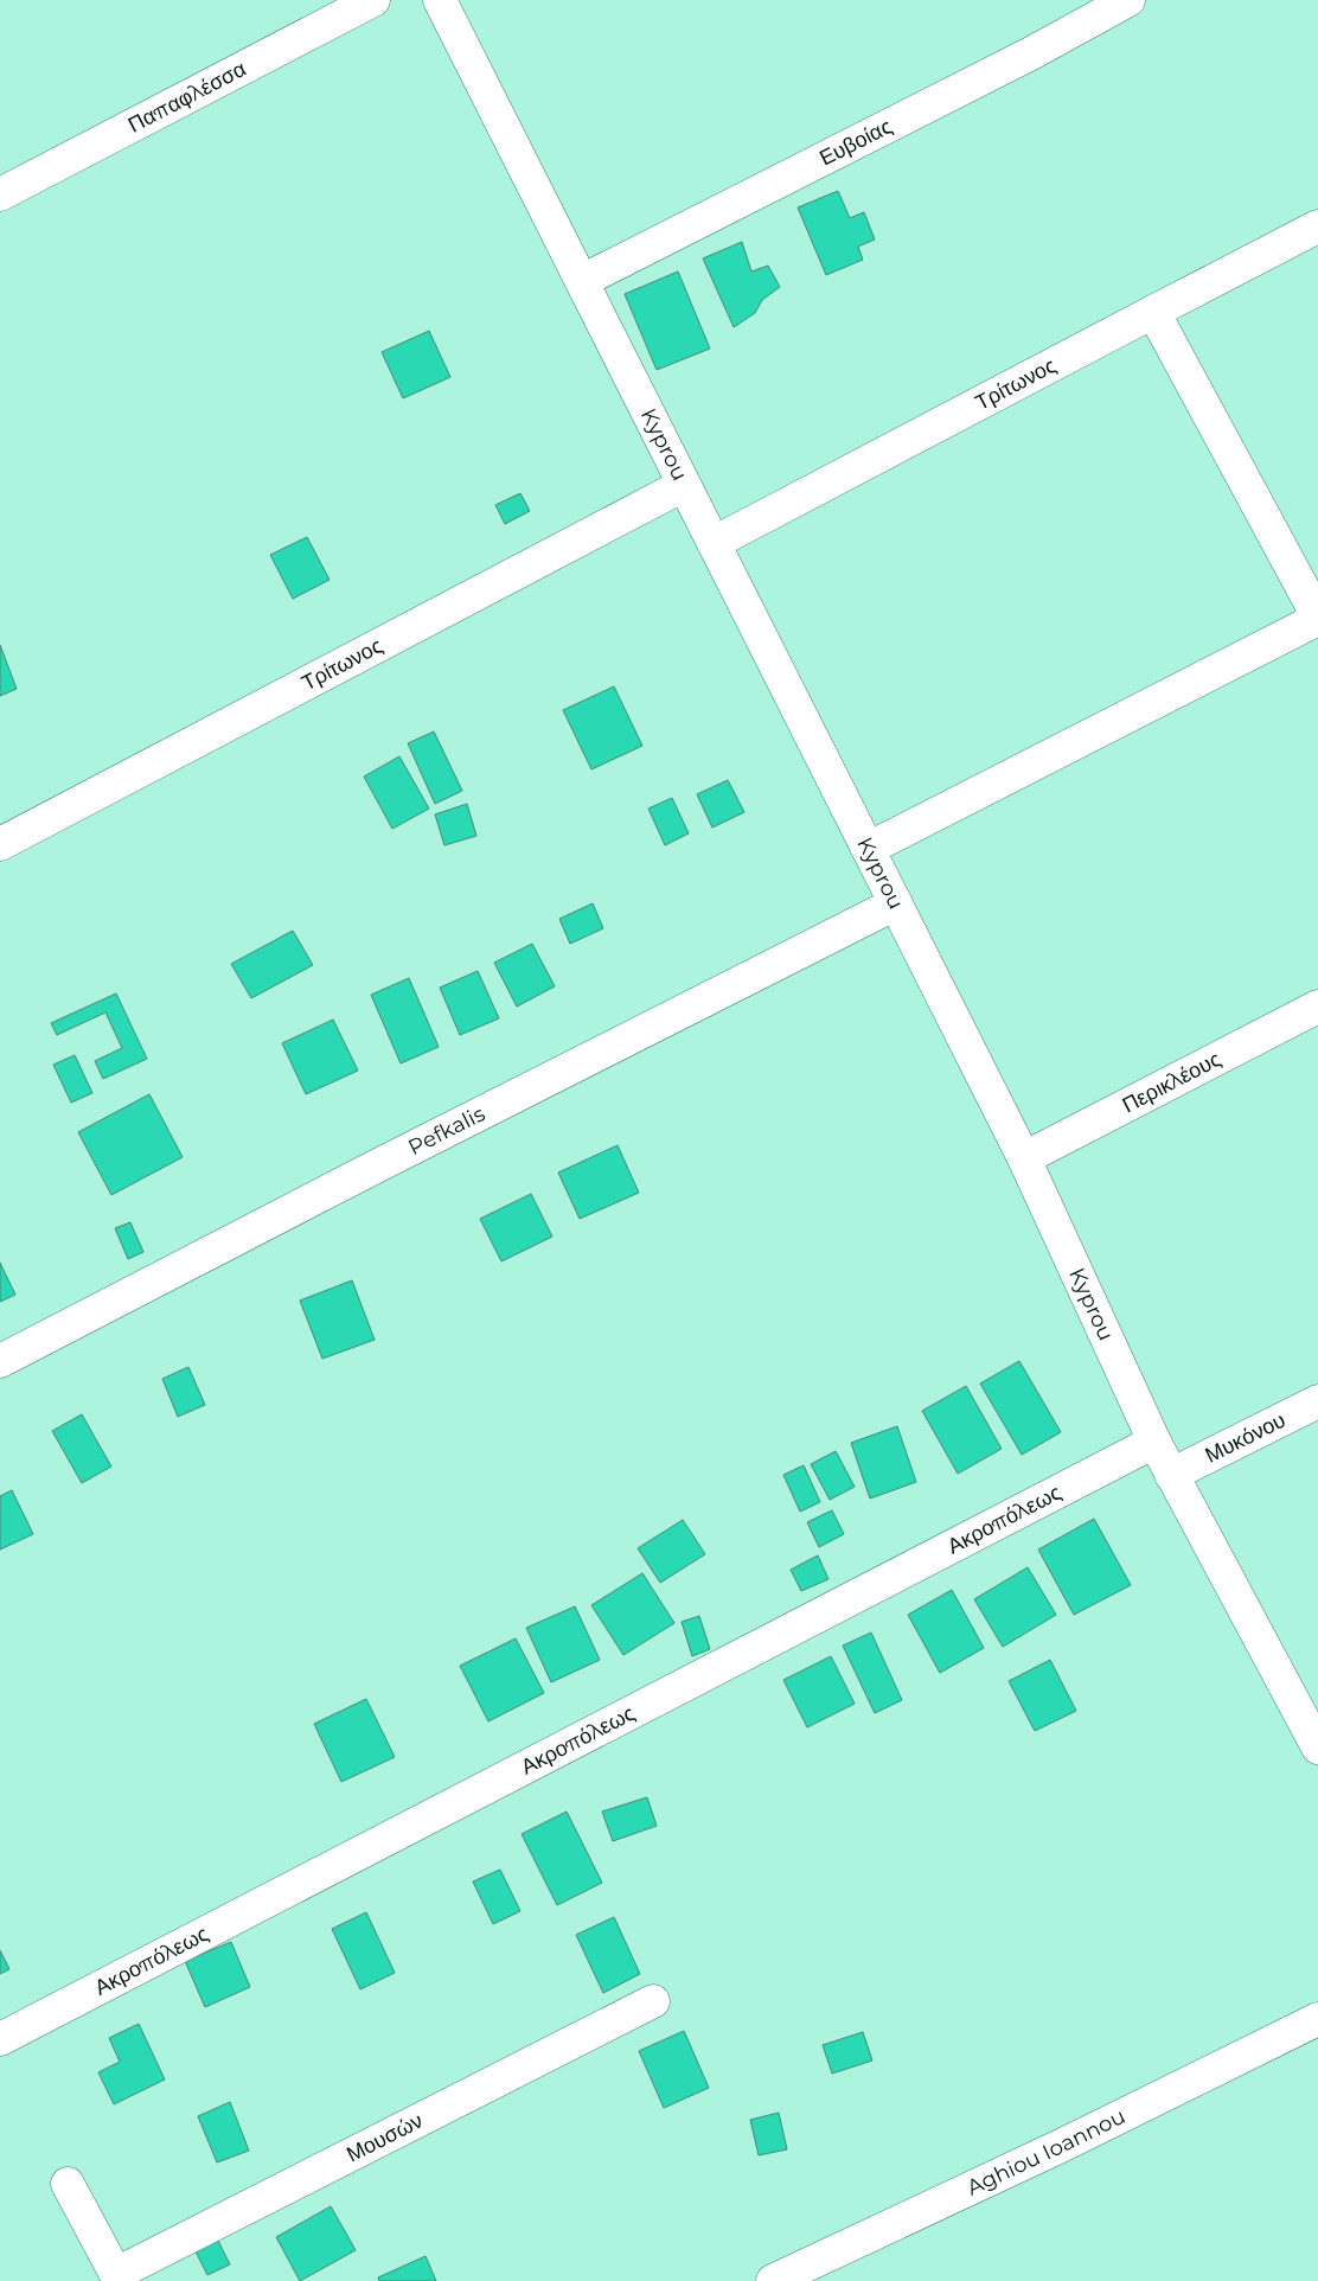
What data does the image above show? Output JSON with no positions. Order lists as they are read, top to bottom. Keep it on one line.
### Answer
{"streets":{"street":["Παπαφλέσσα","Ευβοίας","Τρίτωνος","Kyprou","Περικλέους","Pefkalis","Μυκόνου","Ακροπόλεως","Μουσών","Aghiou Ioannou"]},"crossings":[["Ευβοίας","Kyprou"],["Τρίτωνος","Kyprou"],["Kyprou","Περικλέους"],["Kyprou","Pefkalis"],["Kyprou","Μυκόνου"],["Kyprou","Ακροπόλεως"]]}
